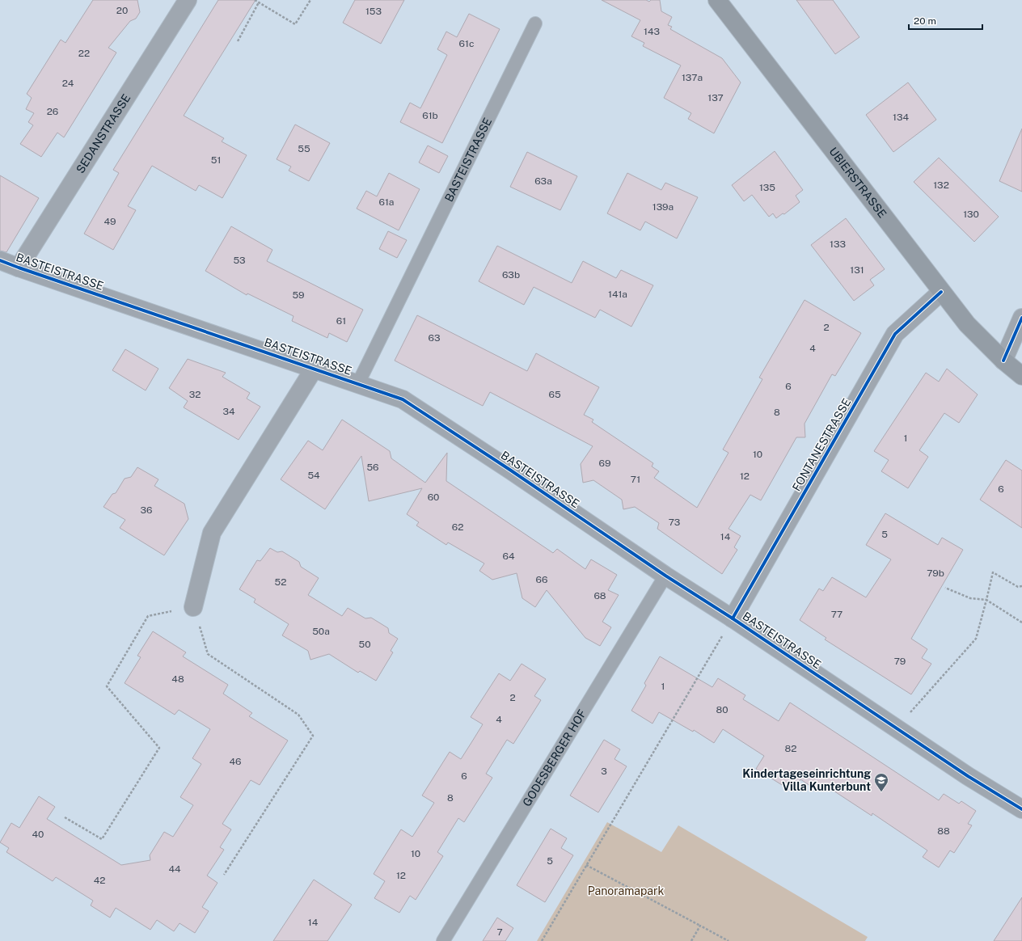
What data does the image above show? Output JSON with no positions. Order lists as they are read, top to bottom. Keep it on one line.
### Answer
{"streets":{"main road":["UBIERSTRASSE"],"street":["SEDANSTRASSE","BASTEISTRASSE","FONTANESTRASSE"],"lane":["GODESBERGER HOF"]},"crossings":[["SEDANSTRASSE","BASTEISTRASSE"],["BASTEISTRASSE","FONTANESTRASSE"],["BASTEISTRASSE","GODESBERGER HOF"],["UBIERSTRASSE","FONTANESTRASSE"]],"parks":["Panoramapark"],"places":{"school or university":["Kindertageseinrichtung Villa Kunterbunt"]},"house_numbers":["20","153","143","61c","22","137a","24","137","26","61b","134","55","51","63a","132","135","61a","139a","130","49","133","53","131","63b","141a","59","61","2","63","4","6","32","65","34","8","1","10","69","56","54","12","71","6","60","36","73","62","5","14","64","79b","66","52","68","77","50a","50","79","48","1","2","80","4","82","46","3","6","8","88","40","10","5","44","12","42","14","7"],"scale_bar":"20 m"}
